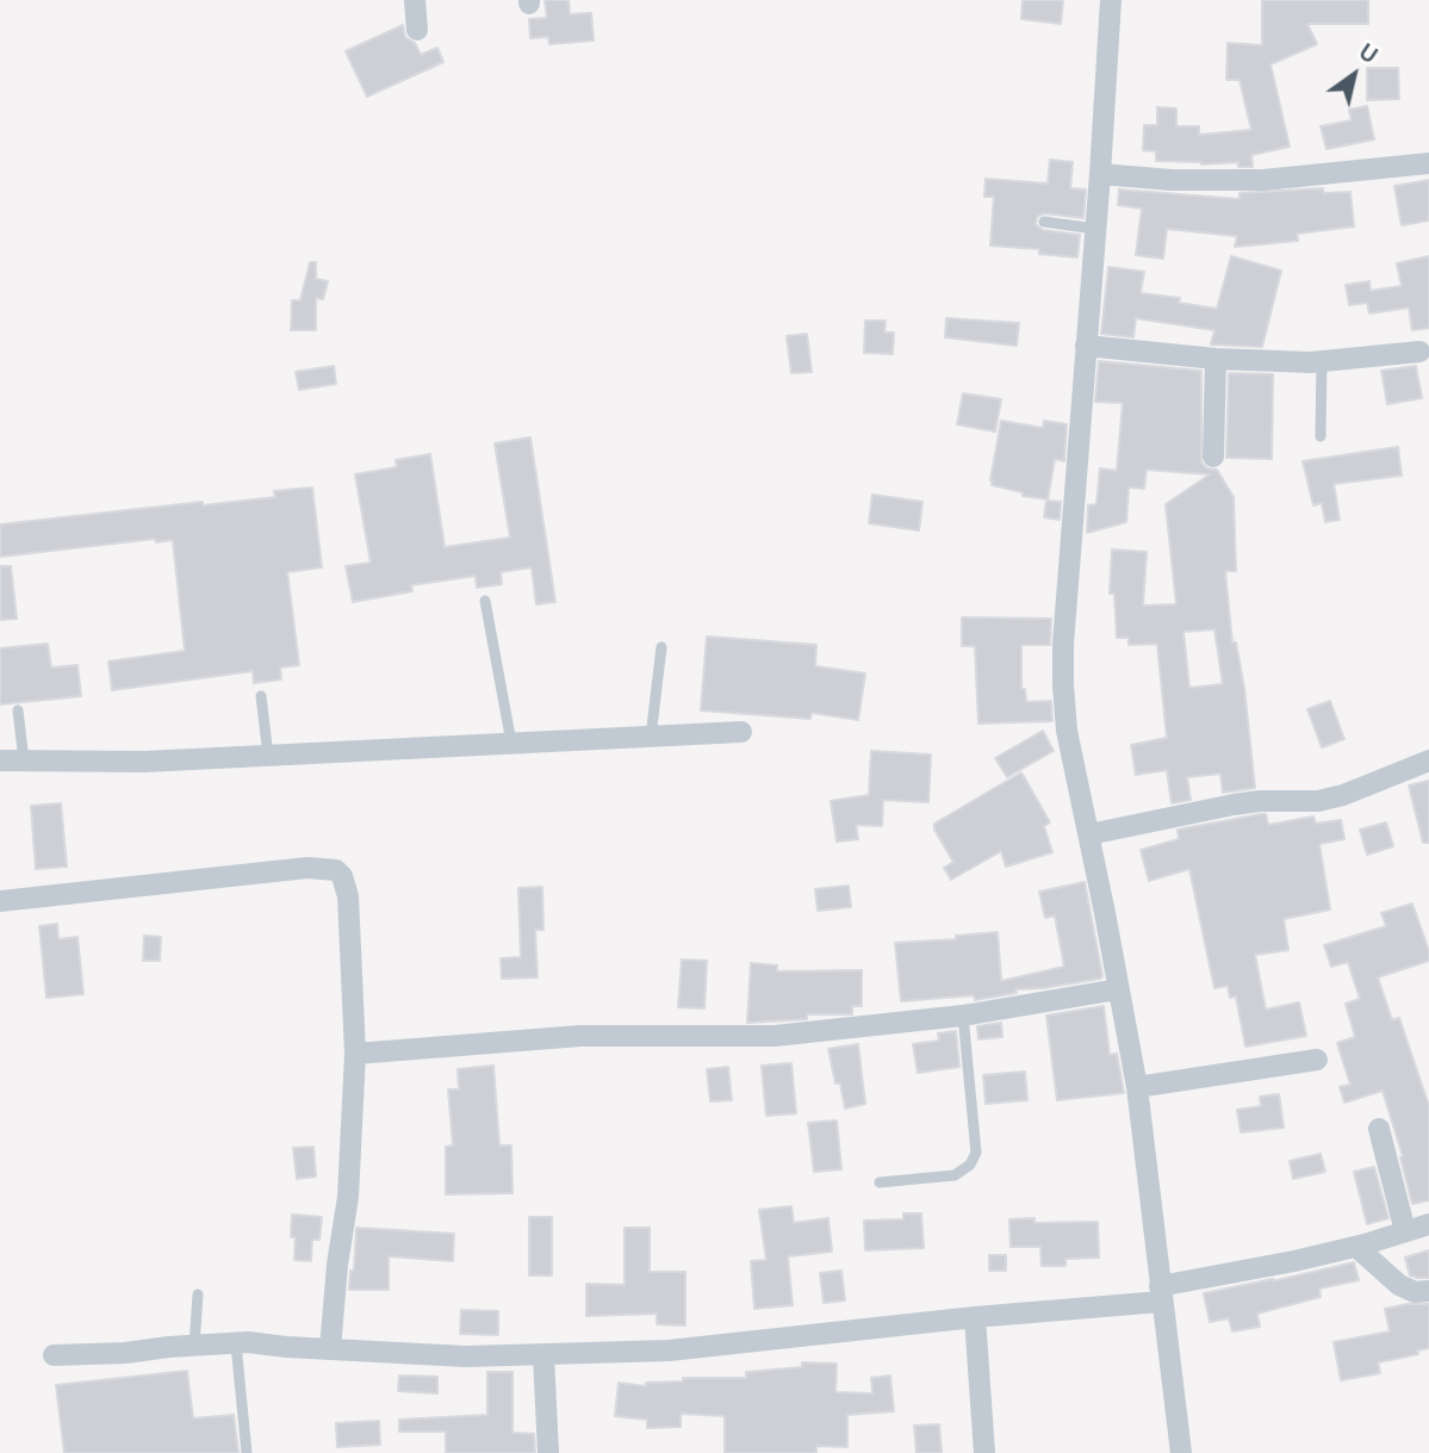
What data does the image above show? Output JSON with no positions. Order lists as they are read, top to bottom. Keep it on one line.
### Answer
{"north":"top right"}
